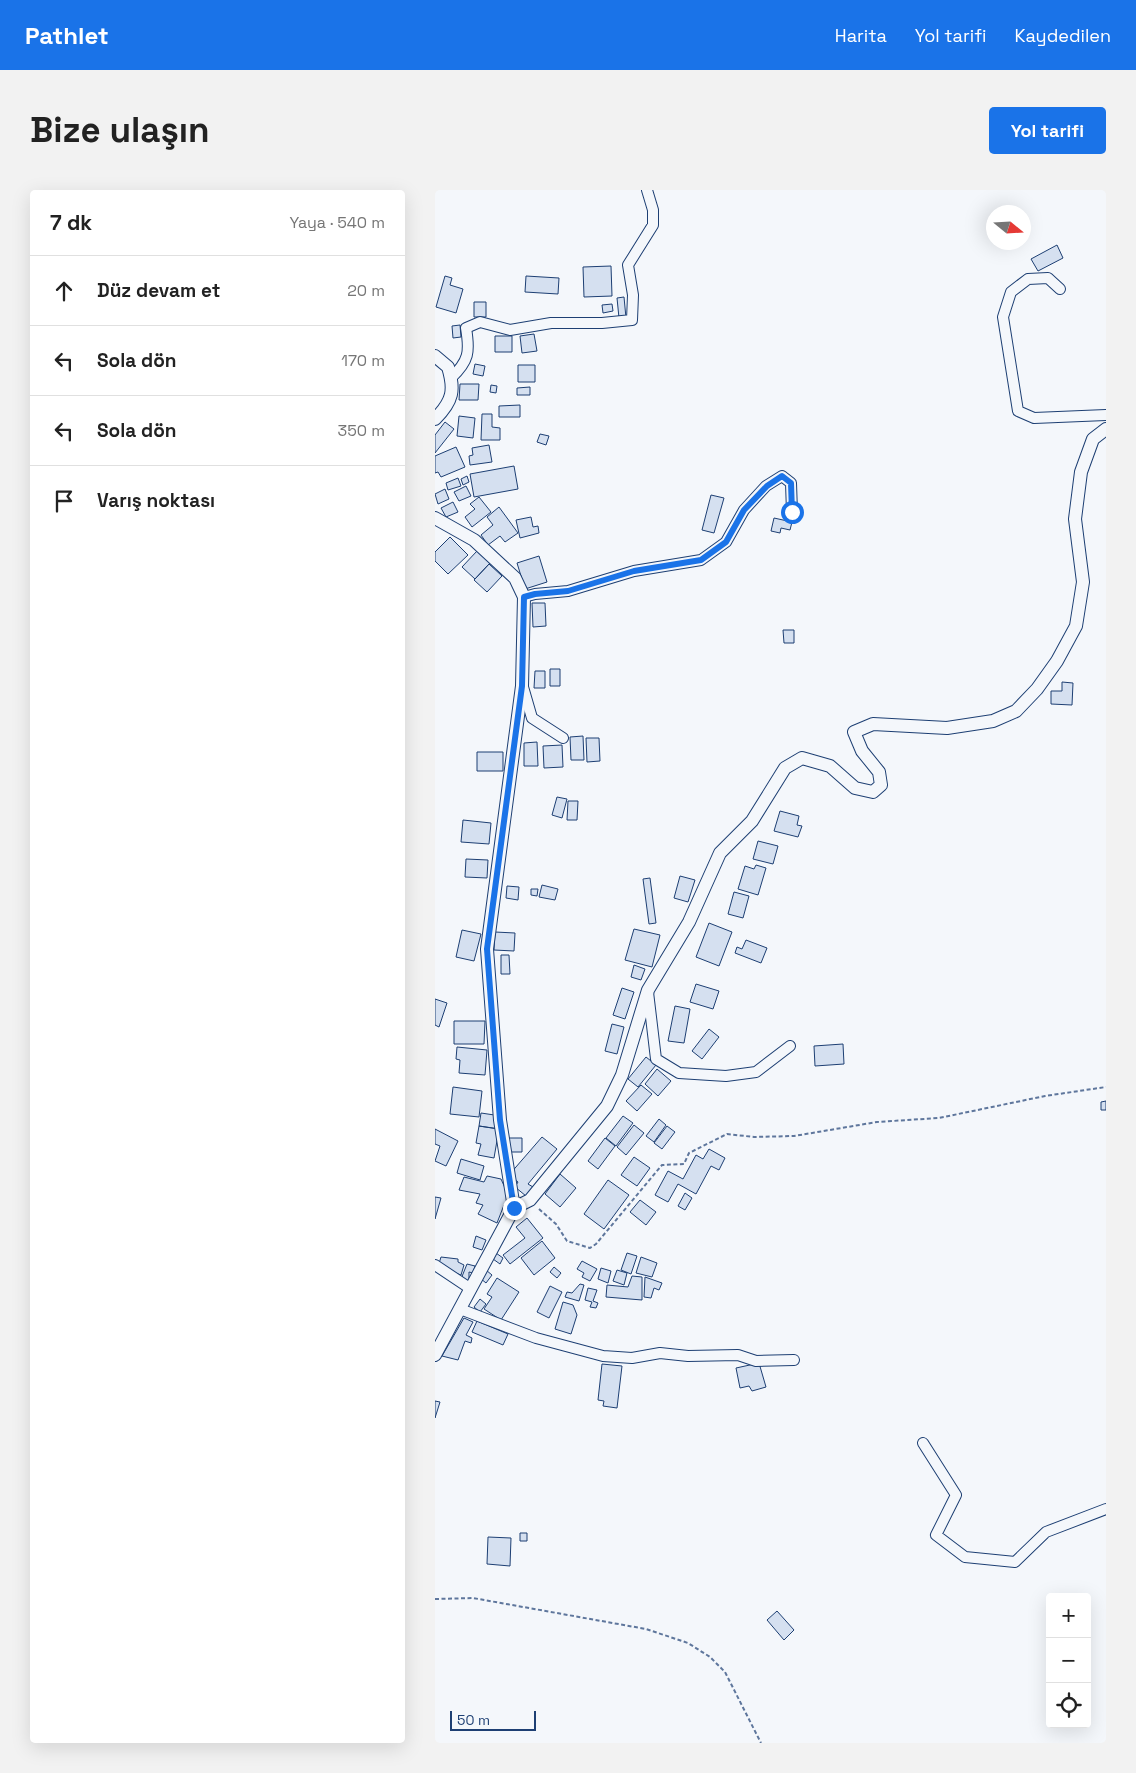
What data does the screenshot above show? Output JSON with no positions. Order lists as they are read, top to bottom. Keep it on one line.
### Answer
{"scale_bar":"50 m","north":"right","page":{"header":"Pathlet","nav":["Harita","Yol tarifi","Kaydedilen"],"buttons":"Yol tarifi","title":"Bize ulaşın","heading":["7 dk","Yaya · 540 m"],"list":[["Düz devam et","20 m"],["Sola dön","170 m"],["Sola dön","350 m"],"Varış noktası"],"map_buttons":["+","−"],"scale":"50 m"}}
